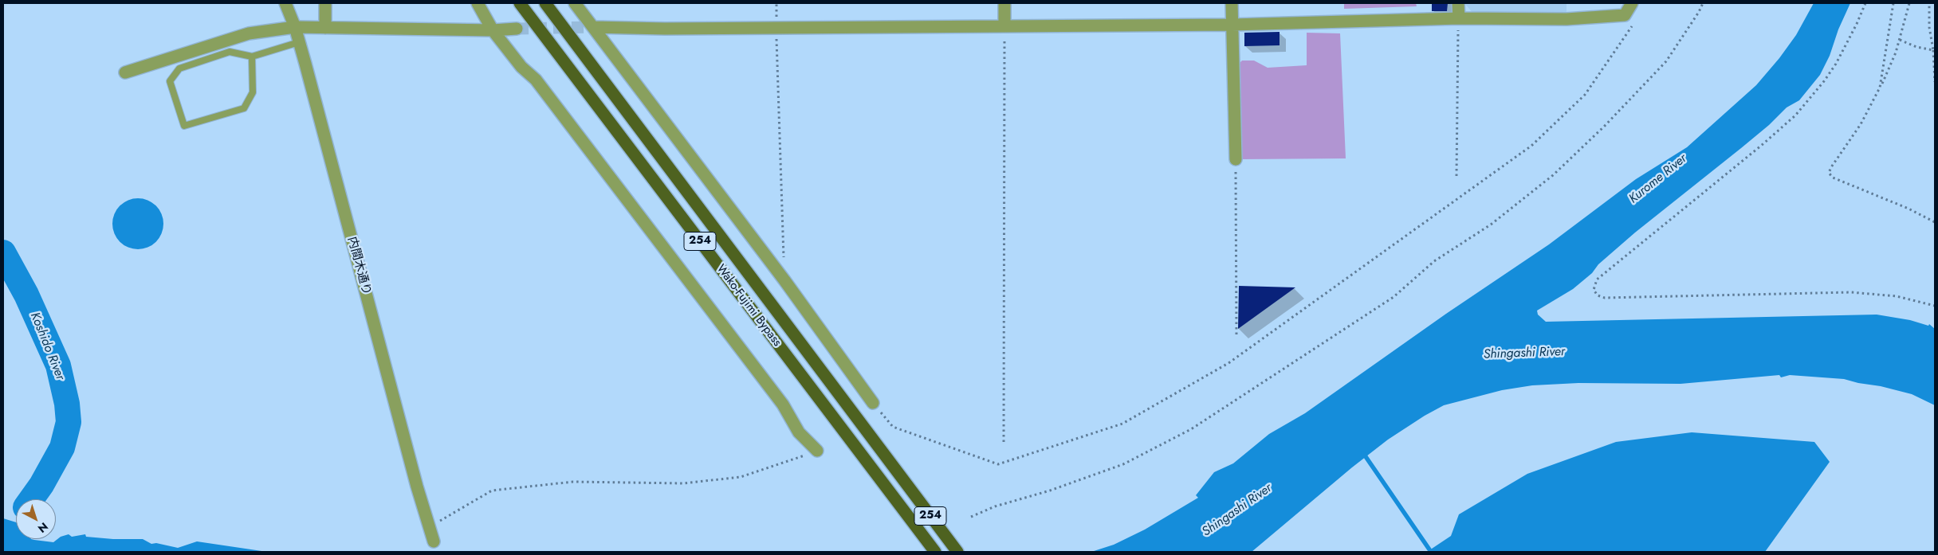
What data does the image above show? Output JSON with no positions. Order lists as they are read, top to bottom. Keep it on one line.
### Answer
{"streets":{"highway":["254","Wako-Fujimi Bypass"],"street":["内間木通り"]},"water":["Kurome River","Koshido River","Shingashi River"],"north":"bottom right"}
